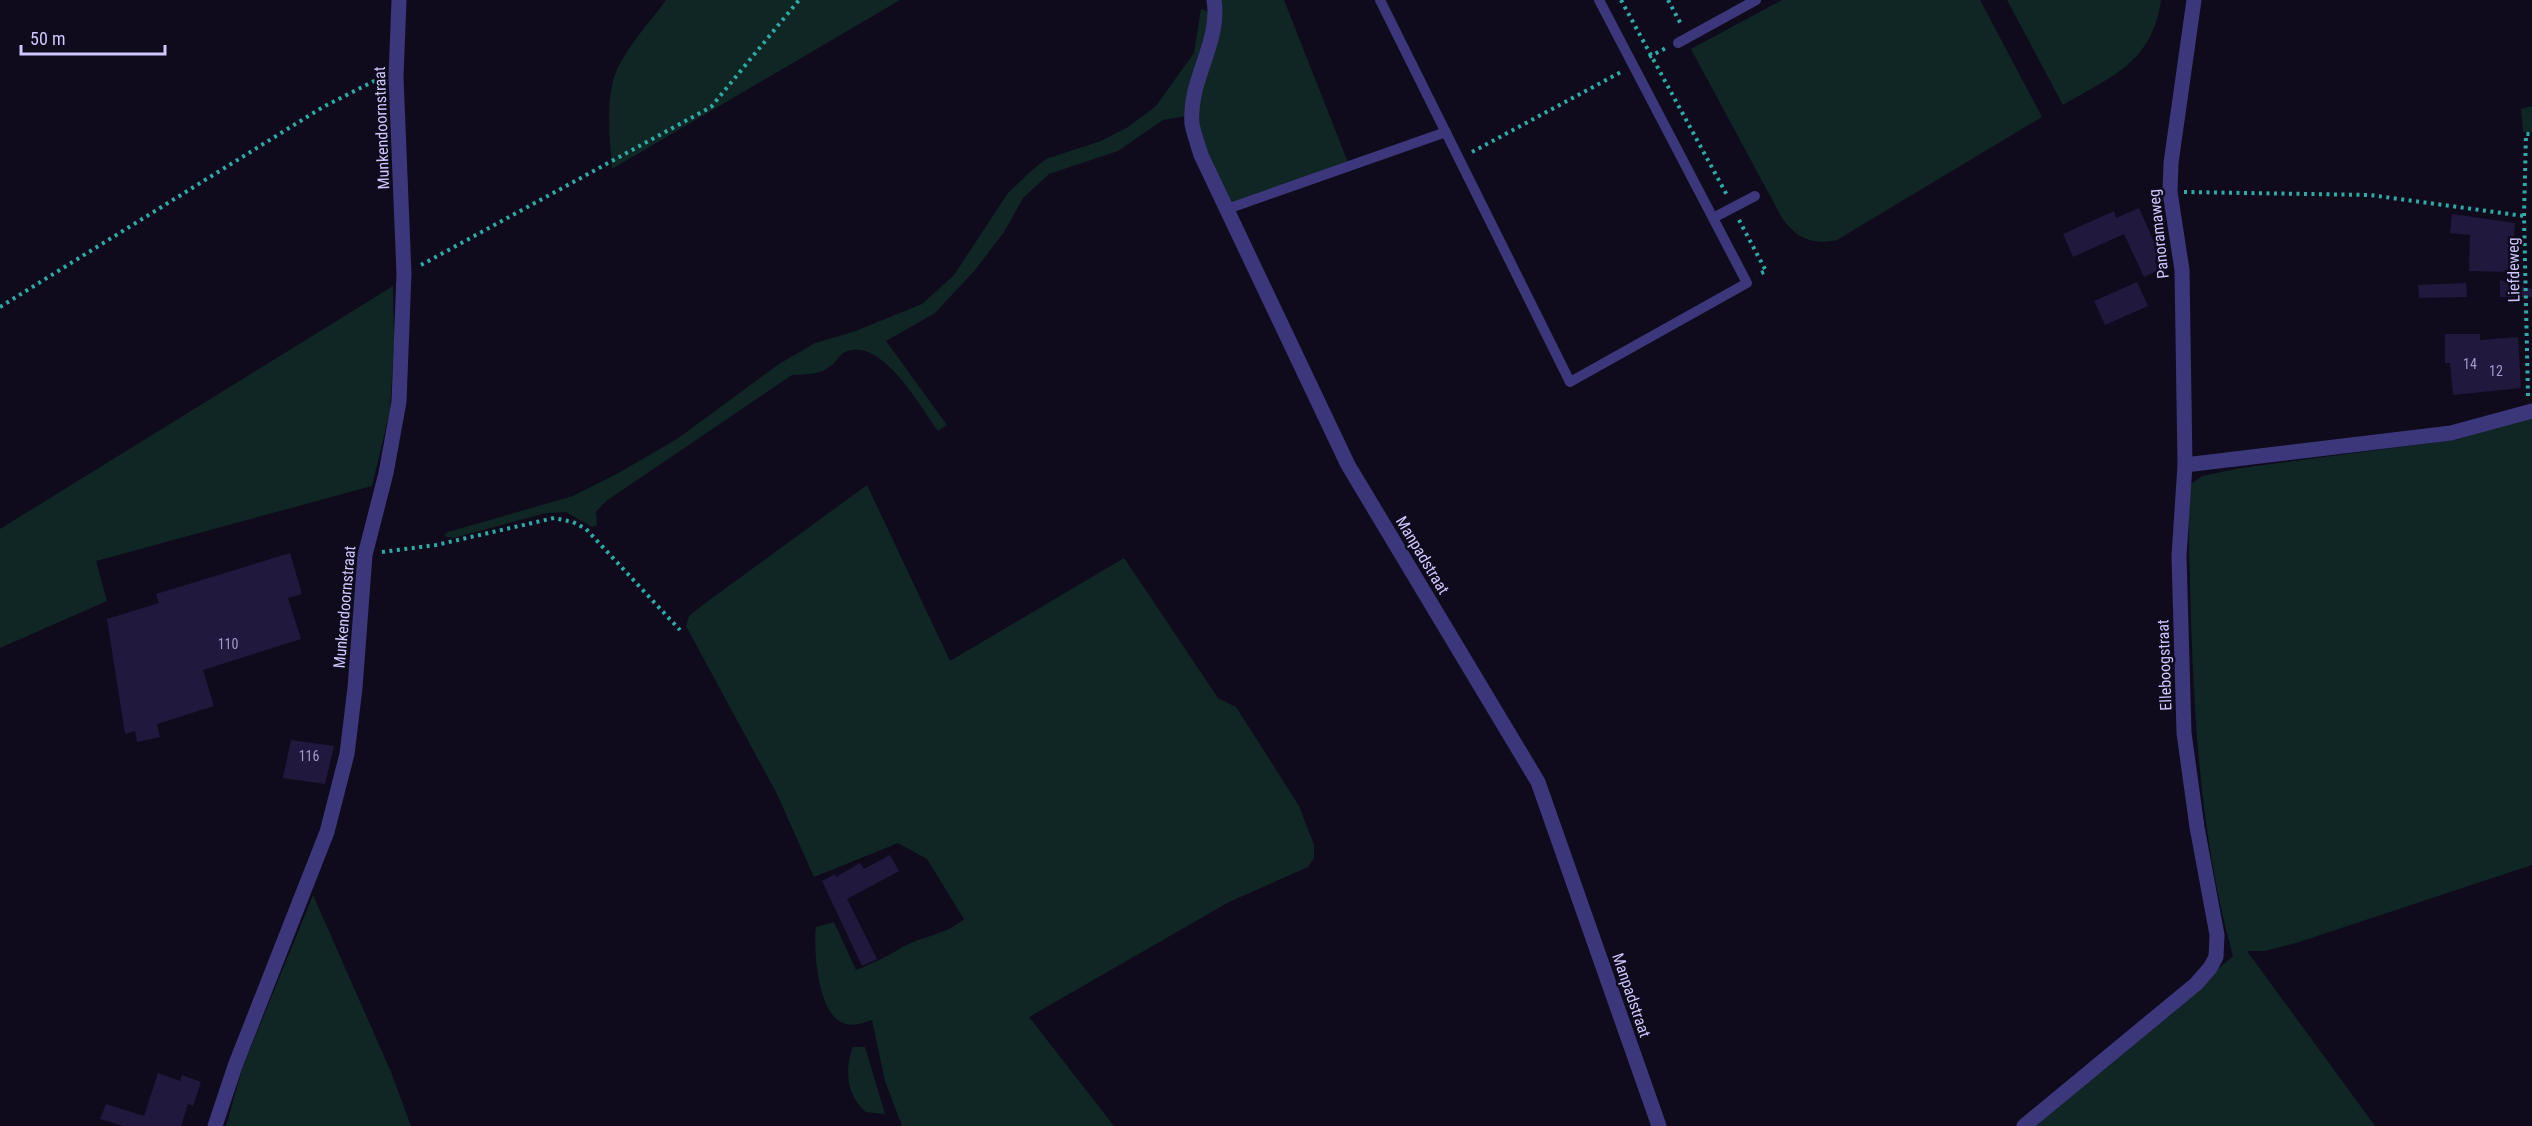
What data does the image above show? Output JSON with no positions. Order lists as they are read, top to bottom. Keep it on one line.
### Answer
{"streets":{"street":["Munkendoornstraat","Panoramaweg","Manpadstraat","Elleboogstraat"],"path":["Liefdeweg"]},"crossings":[["Panoramaweg","Elleboogstraat"]],"house_numbers":["14","12","110","116"],"scale_bar":"50 m"}
